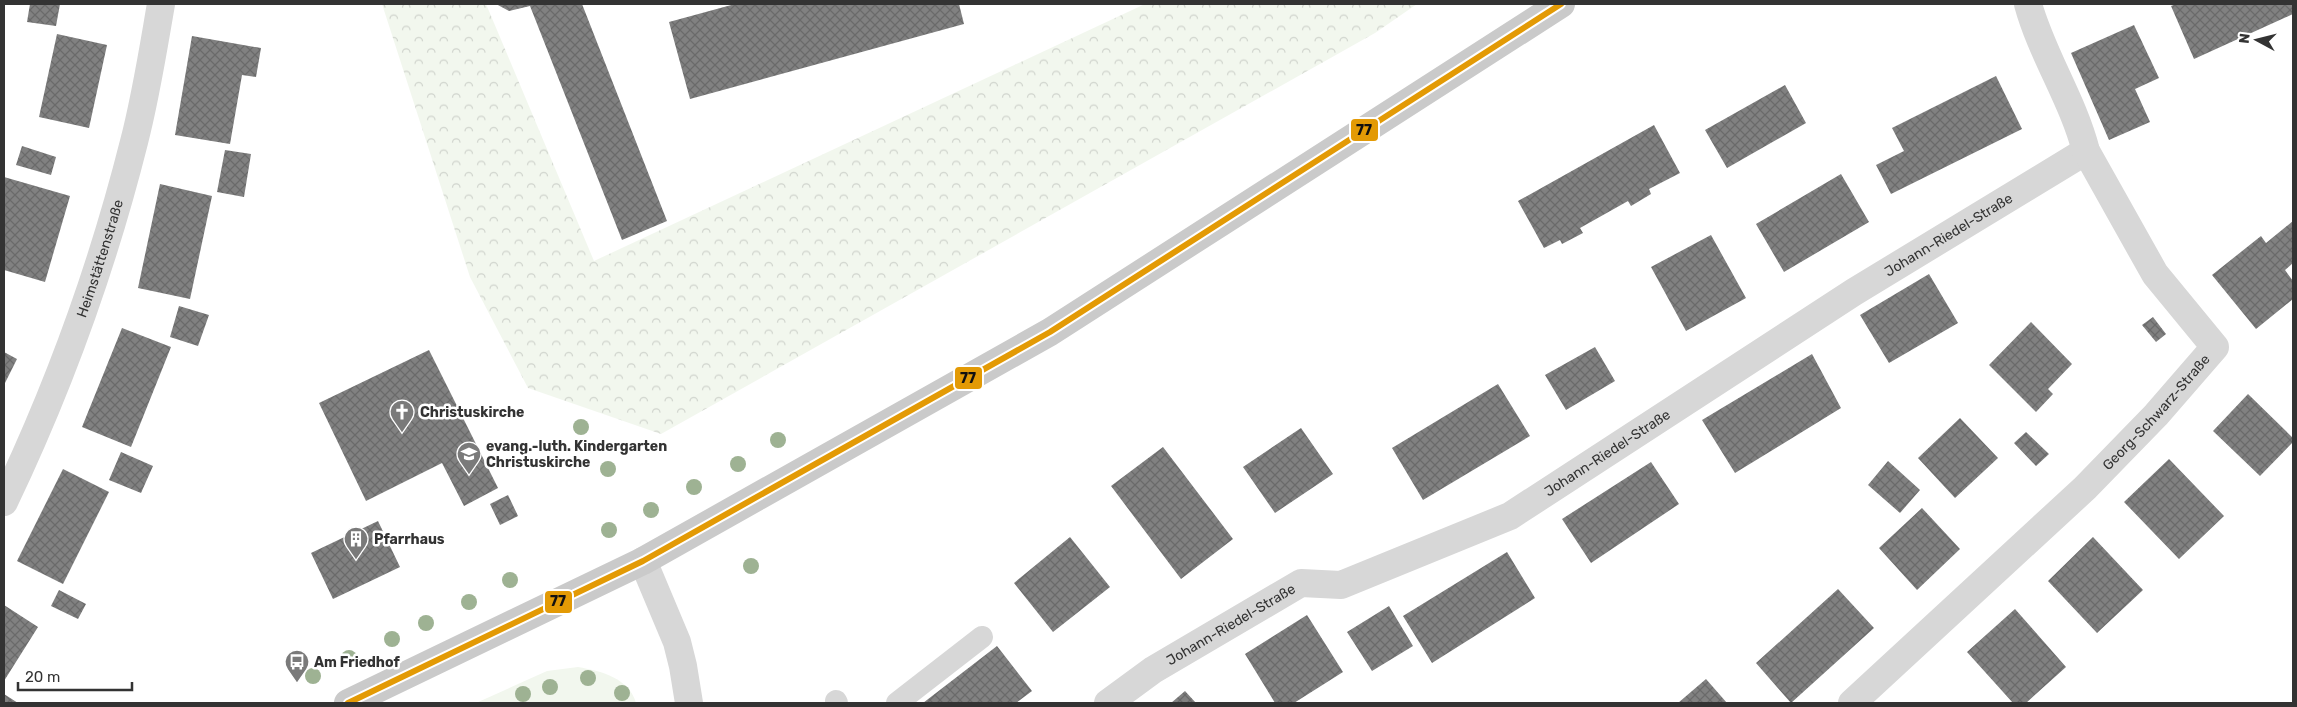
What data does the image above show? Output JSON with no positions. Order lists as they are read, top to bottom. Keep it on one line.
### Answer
{"streets":{"street":["Johann-Riedel-Straße","Heimstättenstraße","Georg-Schwarz-Straße"]},"crossings":[["Johann-Riedel-Straße","Georg-Schwarz-Straße"]],"places":{"church":["Christuskirche"],"school or university":["evang.-luth. Kindergarten Christuskirche"],"building":["Pfarrhaus"],"bus stop":["Am Friedhof"]},"lines":["transit line 77"],"scale_bar":"20 m","north":"left"}
